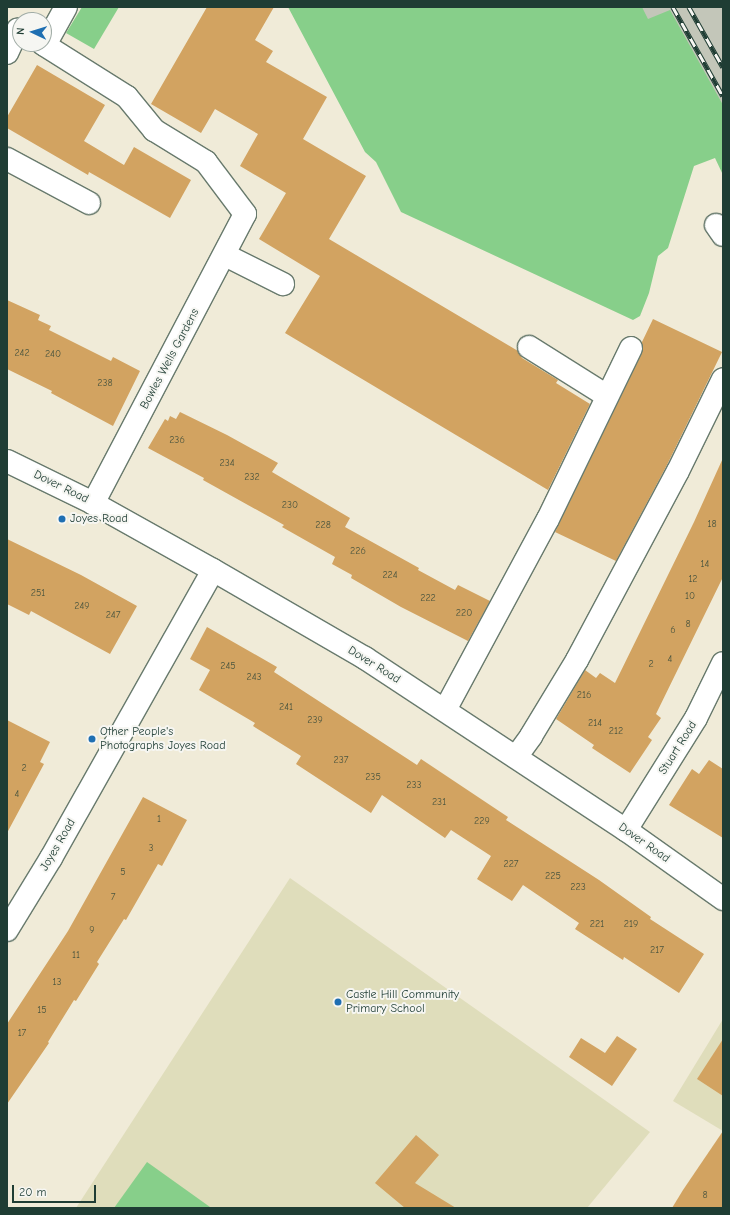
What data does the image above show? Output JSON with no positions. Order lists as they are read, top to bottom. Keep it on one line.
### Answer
{"streets":{"street":["Bowles Wells Gardens","Dover Road","Stuart Road","Joyes Road"]},"crossings":[["Bowles Wells Gardens","Dover Road"],["Dover Road","Stuart Road"],["Dover Road","Joyes Road"]],"places":["Joyes Road","Other People's Photographs Joyes Road","Castle Hill Community Primary School"],"house_numbers":["242","240","238","236","234","232","230","18","228","226","14","224","12","251","10","222","249","220","247","8","6","4","2","245","243","216","241","239","214","212","237","2","235","233","4","231","1","229","3","227","5","225","223","7","221","219","9","217","11","13","15","17","8"],"scale_bar":"20 m","north":"left"}
